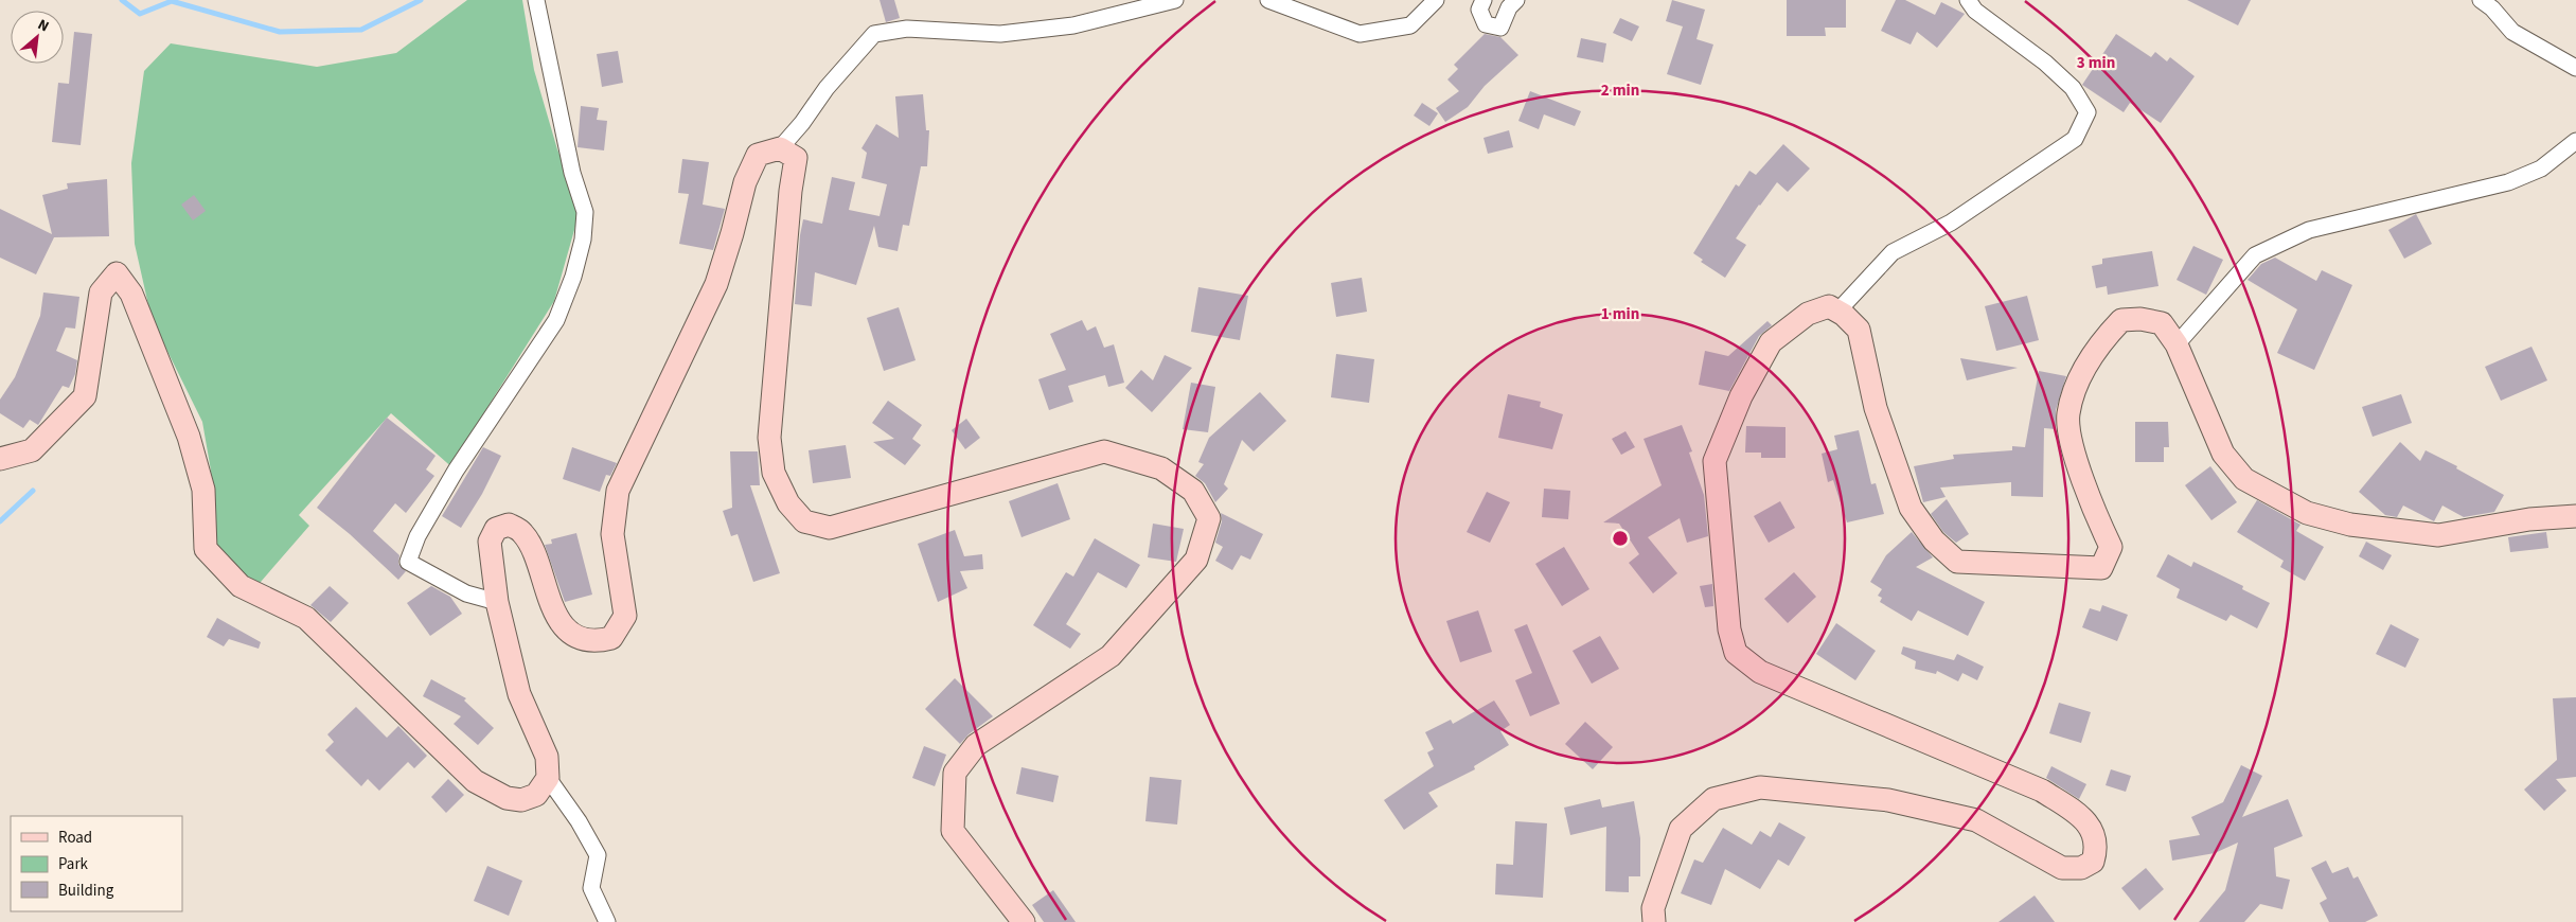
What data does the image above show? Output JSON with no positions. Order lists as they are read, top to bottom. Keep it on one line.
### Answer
{"legend":["Road","Park","Building"],"north":"top right","rings":["3 min","2 min","1 min"]}
